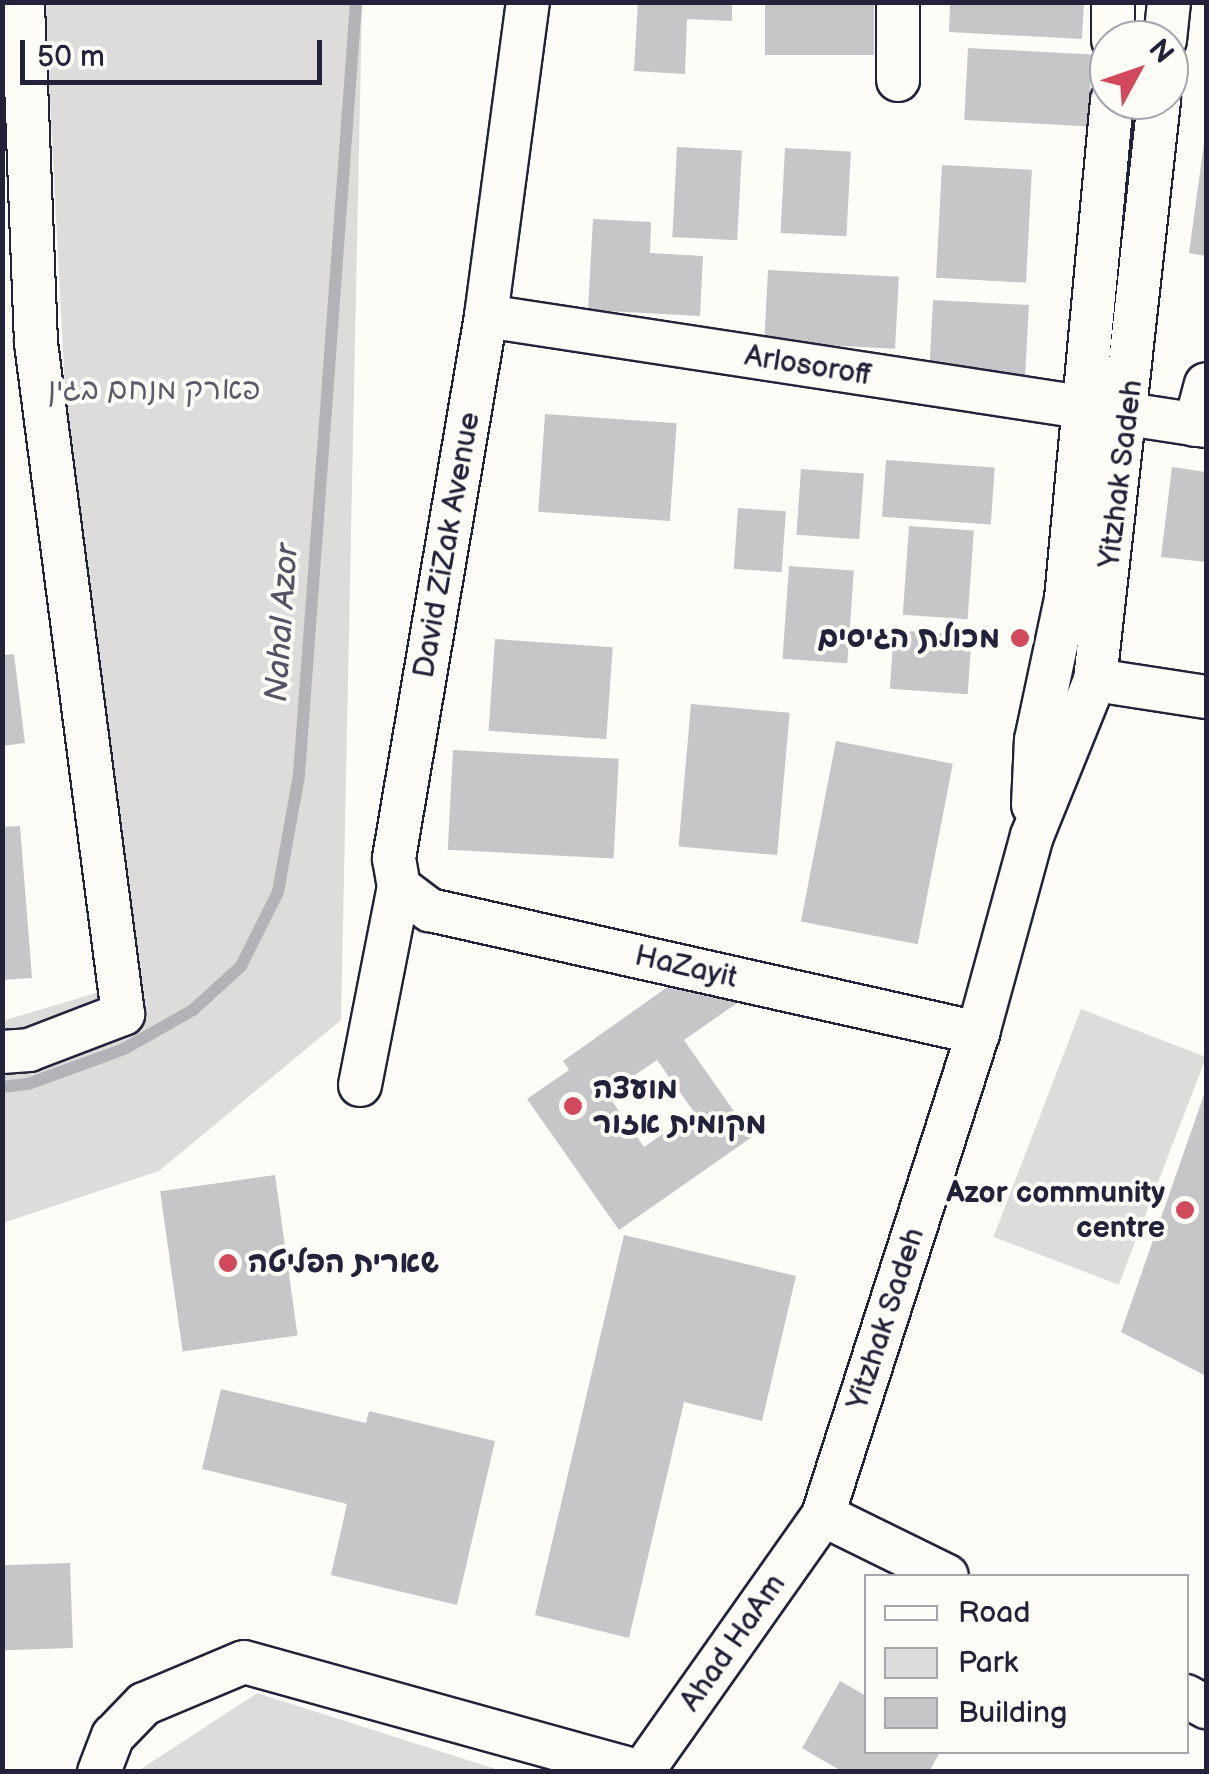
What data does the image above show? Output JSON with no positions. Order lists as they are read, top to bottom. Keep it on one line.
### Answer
{"streets":{"street":["Arlosoroff","Yitzhak Sadeh","David ZiZak Avenue","HaZayit","Ahad HaAm"]},"crossings":[["Arlosoroff","Yitzhak Sadeh"],["Arlosoroff","David ZiZak Avenue"],["Yitzhak Sadeh","HaZayit"],["Yitzhak Sadeh","Ahad HaAm"],["David ZiZak Avenue","HaZayit"]],"water":["Nahal Azor"],"parks":["פארק מנחם בגין"],"places":["מכולת הגיסים","מועצה מקומית אזור","Azor community centre","שארית הפליטה"],"legend":["Road","Park","Building"],"scale_bar":"50 m","north":"top right"}
